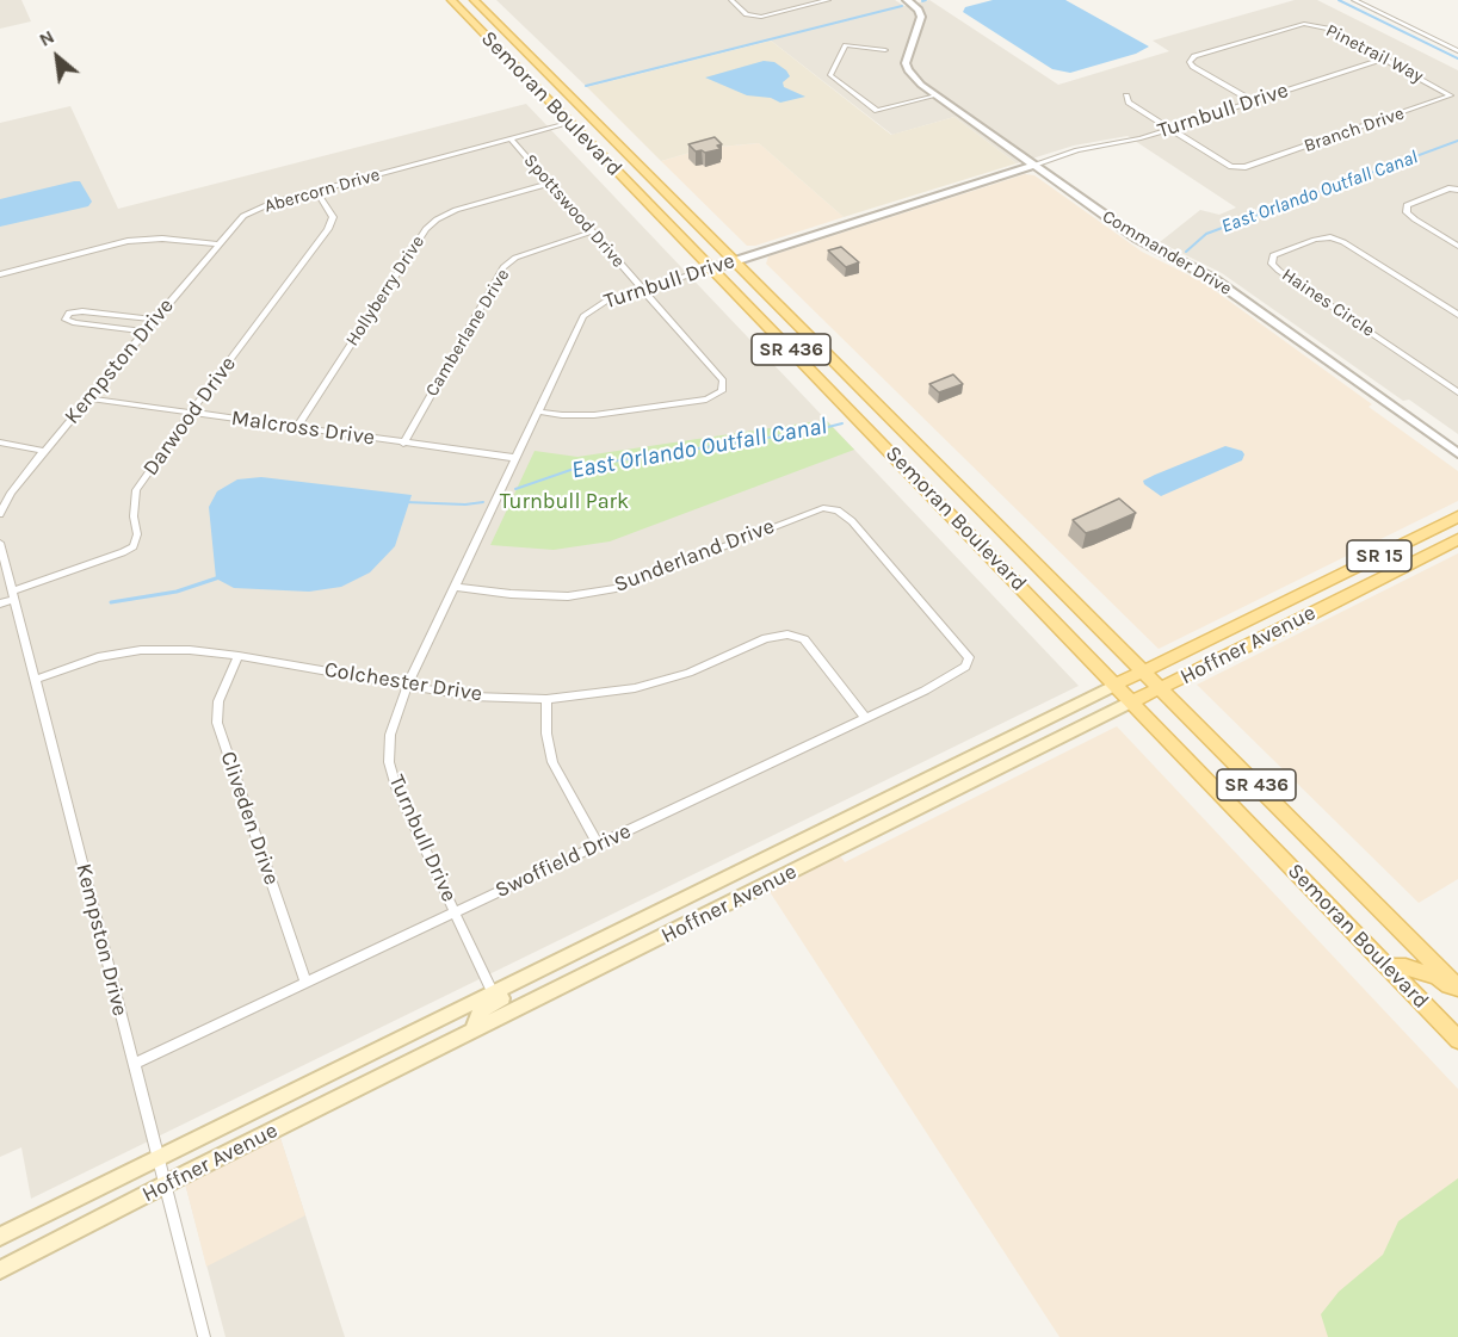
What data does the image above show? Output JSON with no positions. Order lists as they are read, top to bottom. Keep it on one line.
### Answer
{"streets":{"main road":["Semoran Boulevard","SR 436","SR 15","Hoffner Avenue"],"street":["Pinetrail Way","Turnbull Drive","Branch Drive","Abercorn Drive","Spottswood Drive","Commander Drive","Hollyberry Drive","Haines Circle","Camberlane Drive","Kempston Drive","Darwood Drive","Malcross Drive","Sunderland Drive","Colchester Drive","Cliveden Drive","Swoffield Drive"]},"crossings":[["Pinetrail Way","Turnbull Drive"],["Pinetrail Way","Branch Drive"],["Semoran Boulevard","Turnbull Drive"],["Semoran Boulevard","Abercorn Drive"],["Semoran Boulevard","Hoffner Avenue"],["Turnbull Drive","Branch Drive"],["Turnbull Drive","Spottswood Drive"],["Turnbull Drive","Commander Drive"],["Turnbull Drive","Malcross Drive"],["Turnbull Drive","Sunderland Drive"],["Turnbull Drive","Hoffner Avenue"],["Turnbull Drive","Colchester Drive"],["Turnbull Drive","Swoffield Drive"],["Abercorn Drive","Spottswood Drive"],["Abercorn Drive","Kempston Drive"],["Abercorn Drive","Darwood Drive"],["Spottswood Drive","Hollyberry Drive"],["Spottswood Drive","Camberlane Drive"],["Hollyberry Drive","Malcross Drive"],["Camberlane Drive","Malcross Drive"],["Kempston Drive","Darwood Drive"],["Kempston Drive","Malcross Drive"],["Kempston Drive","Hoffner Avenue"],["Kempston Drive","Colchester Drive"],["Kempston Drive","Swoffield Drive"],["Darwood Drive","Malcross Drive"],["Sunderland Drive","Swoffield Drive"],["Colchester Drive","Cliveden Drive"],["Colchester Drive","Swoffield Drive"],["Cliveden Drive","Swoffield Drive"]],"water":["East Orlando Outfall Canal"],"parks":["Turnbull Park"],"north":"top left"}
